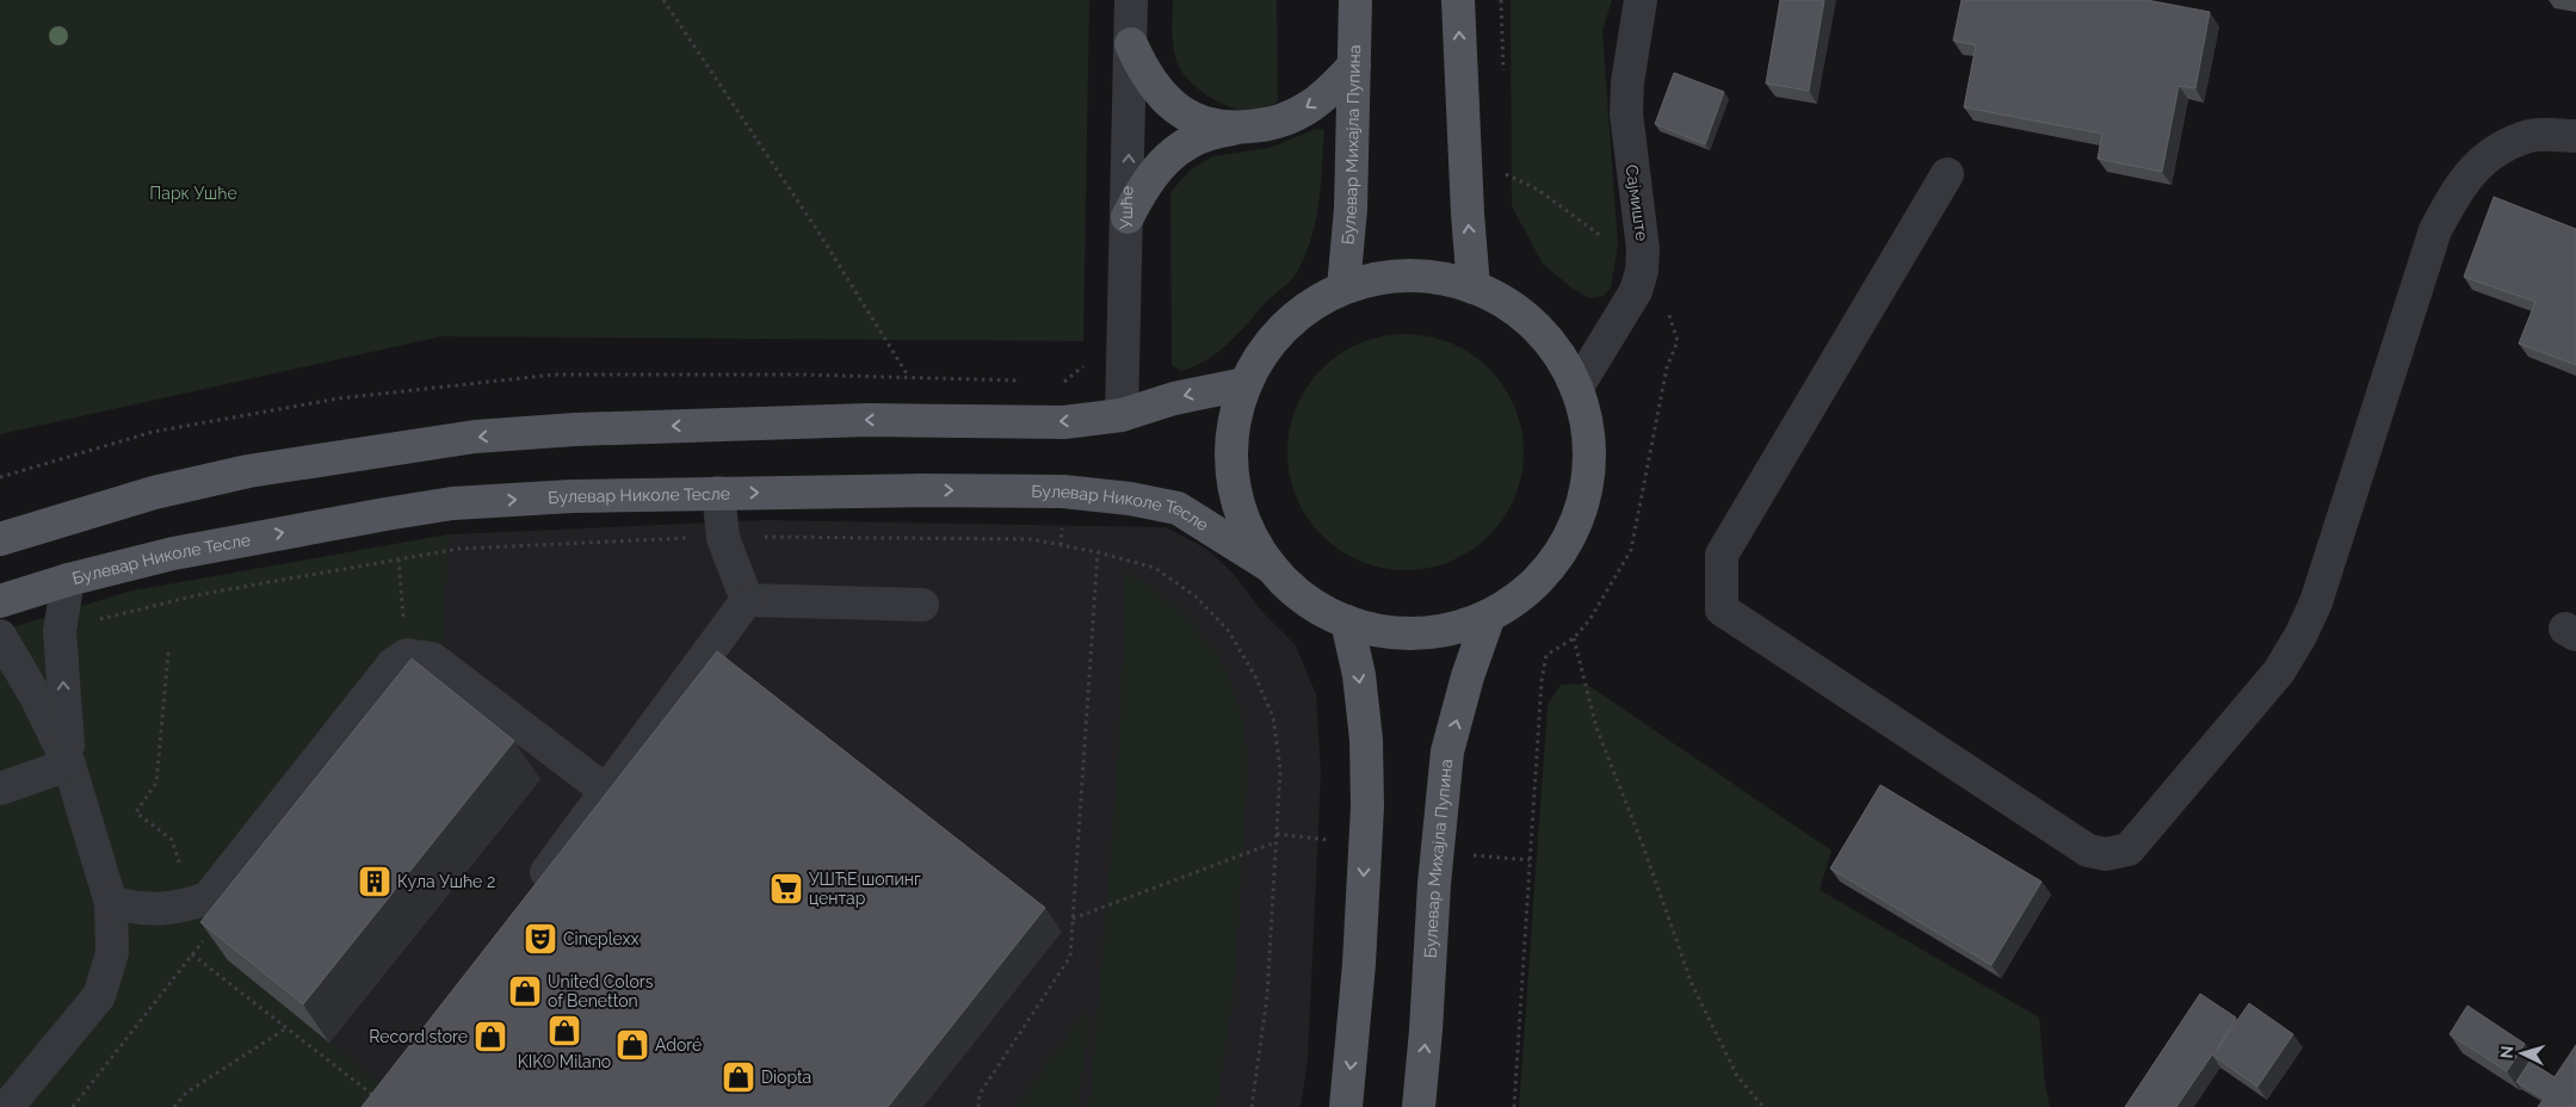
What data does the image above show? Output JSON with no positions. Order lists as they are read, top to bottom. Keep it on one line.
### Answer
{"streets":{"main road":["Булевар Михајла Пупина","Булевар Николе Тесле"],"street":["Сајмиште","Ушће"]},"one_way":["Ушће"],"parks":["Парк Ушће"],"places":{"building":["Кула Ушће 2"],"supermarket":["УШЋЕ шопинг центар"],"theatre":["Cineplexx"],"shop":["United Colors of Benetton","KIKO Milano","Record store","Adoré","Diopta"]},"north":"left"}
